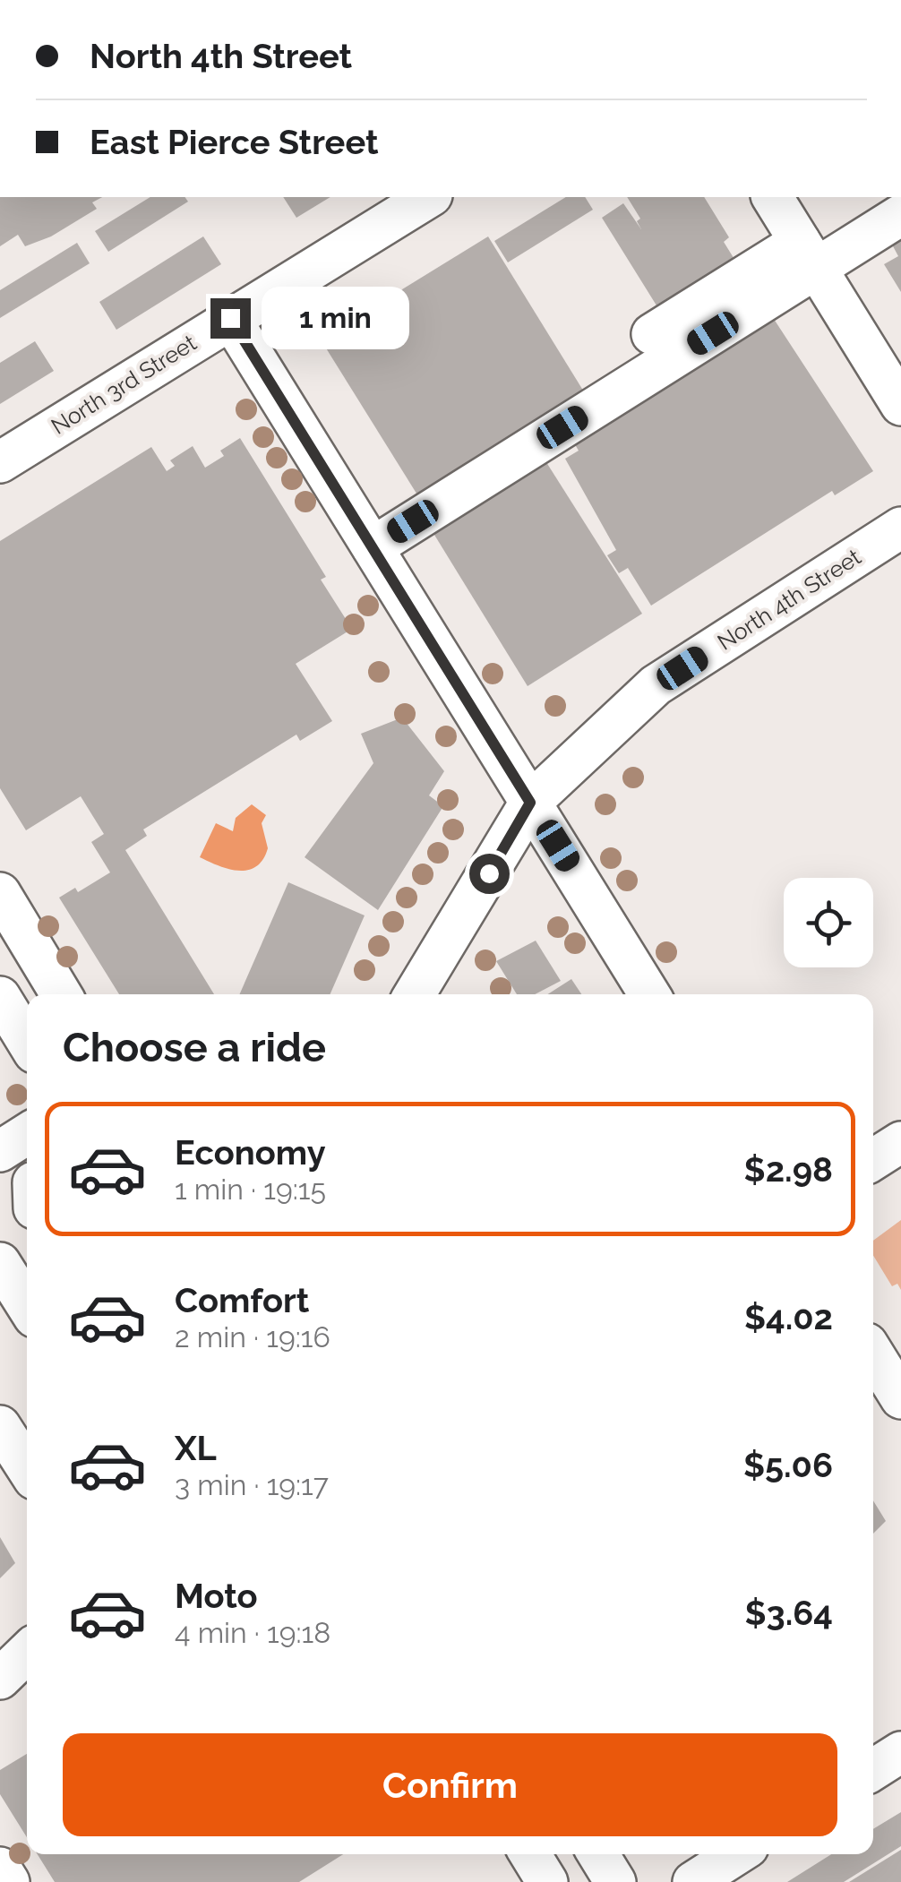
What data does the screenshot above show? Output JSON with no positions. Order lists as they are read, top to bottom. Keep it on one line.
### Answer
{"streets":{"street":["North 3rd Street","North 4th Street"]},"page":{"banner":["North 4th Street","East Pierce Street"],"bubble":"1 min","heading":"Choose a ride","list":[{"name":"Economy","note":"1 min · 19:15","value":"$2.98"},{"name":"Comfort","note":"2 min · 19:16","value":"$4.02"},{"name":"XL","note":"3 min · 19:17","value":"$5.06"},{"name":"Moto","note":"4 min · 19:18","value":"$3.64"}],"buttons":"Confirm"}}
